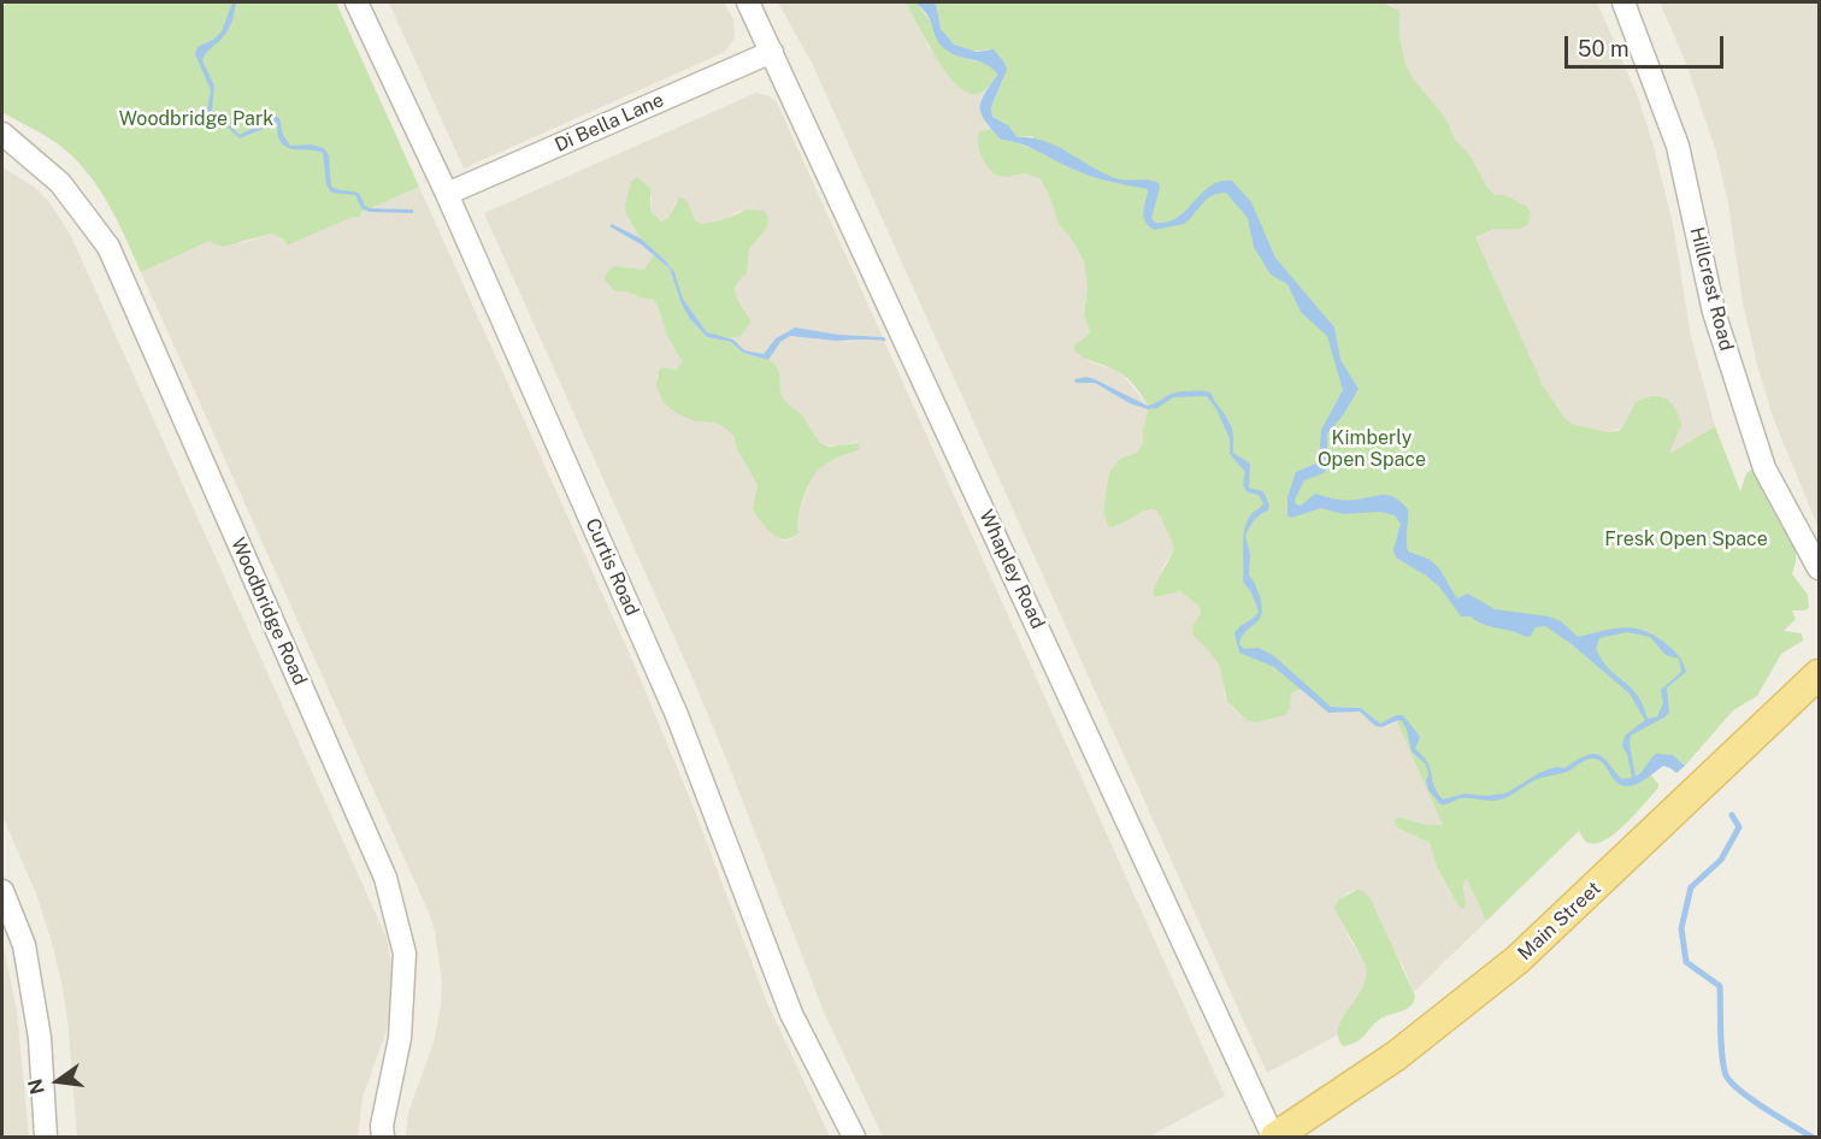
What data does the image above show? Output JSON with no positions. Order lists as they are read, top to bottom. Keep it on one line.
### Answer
{"streets":{"main road":["Main Street"],"street":["Di Bella Lane","Hillcrest Road","Curtis Road","Whapley Road","Woodbridge Road"]},"crossings":[["Di Bella Lane","Curtis Road"],["Di Bella Lane","Whapley Road"],["Whapley Road","Main Street"]],"parks":["Woodbridge Park","Kimberly Open Space","Fresk Open Space"],"scale_bar":"50 m","north":"left"}
